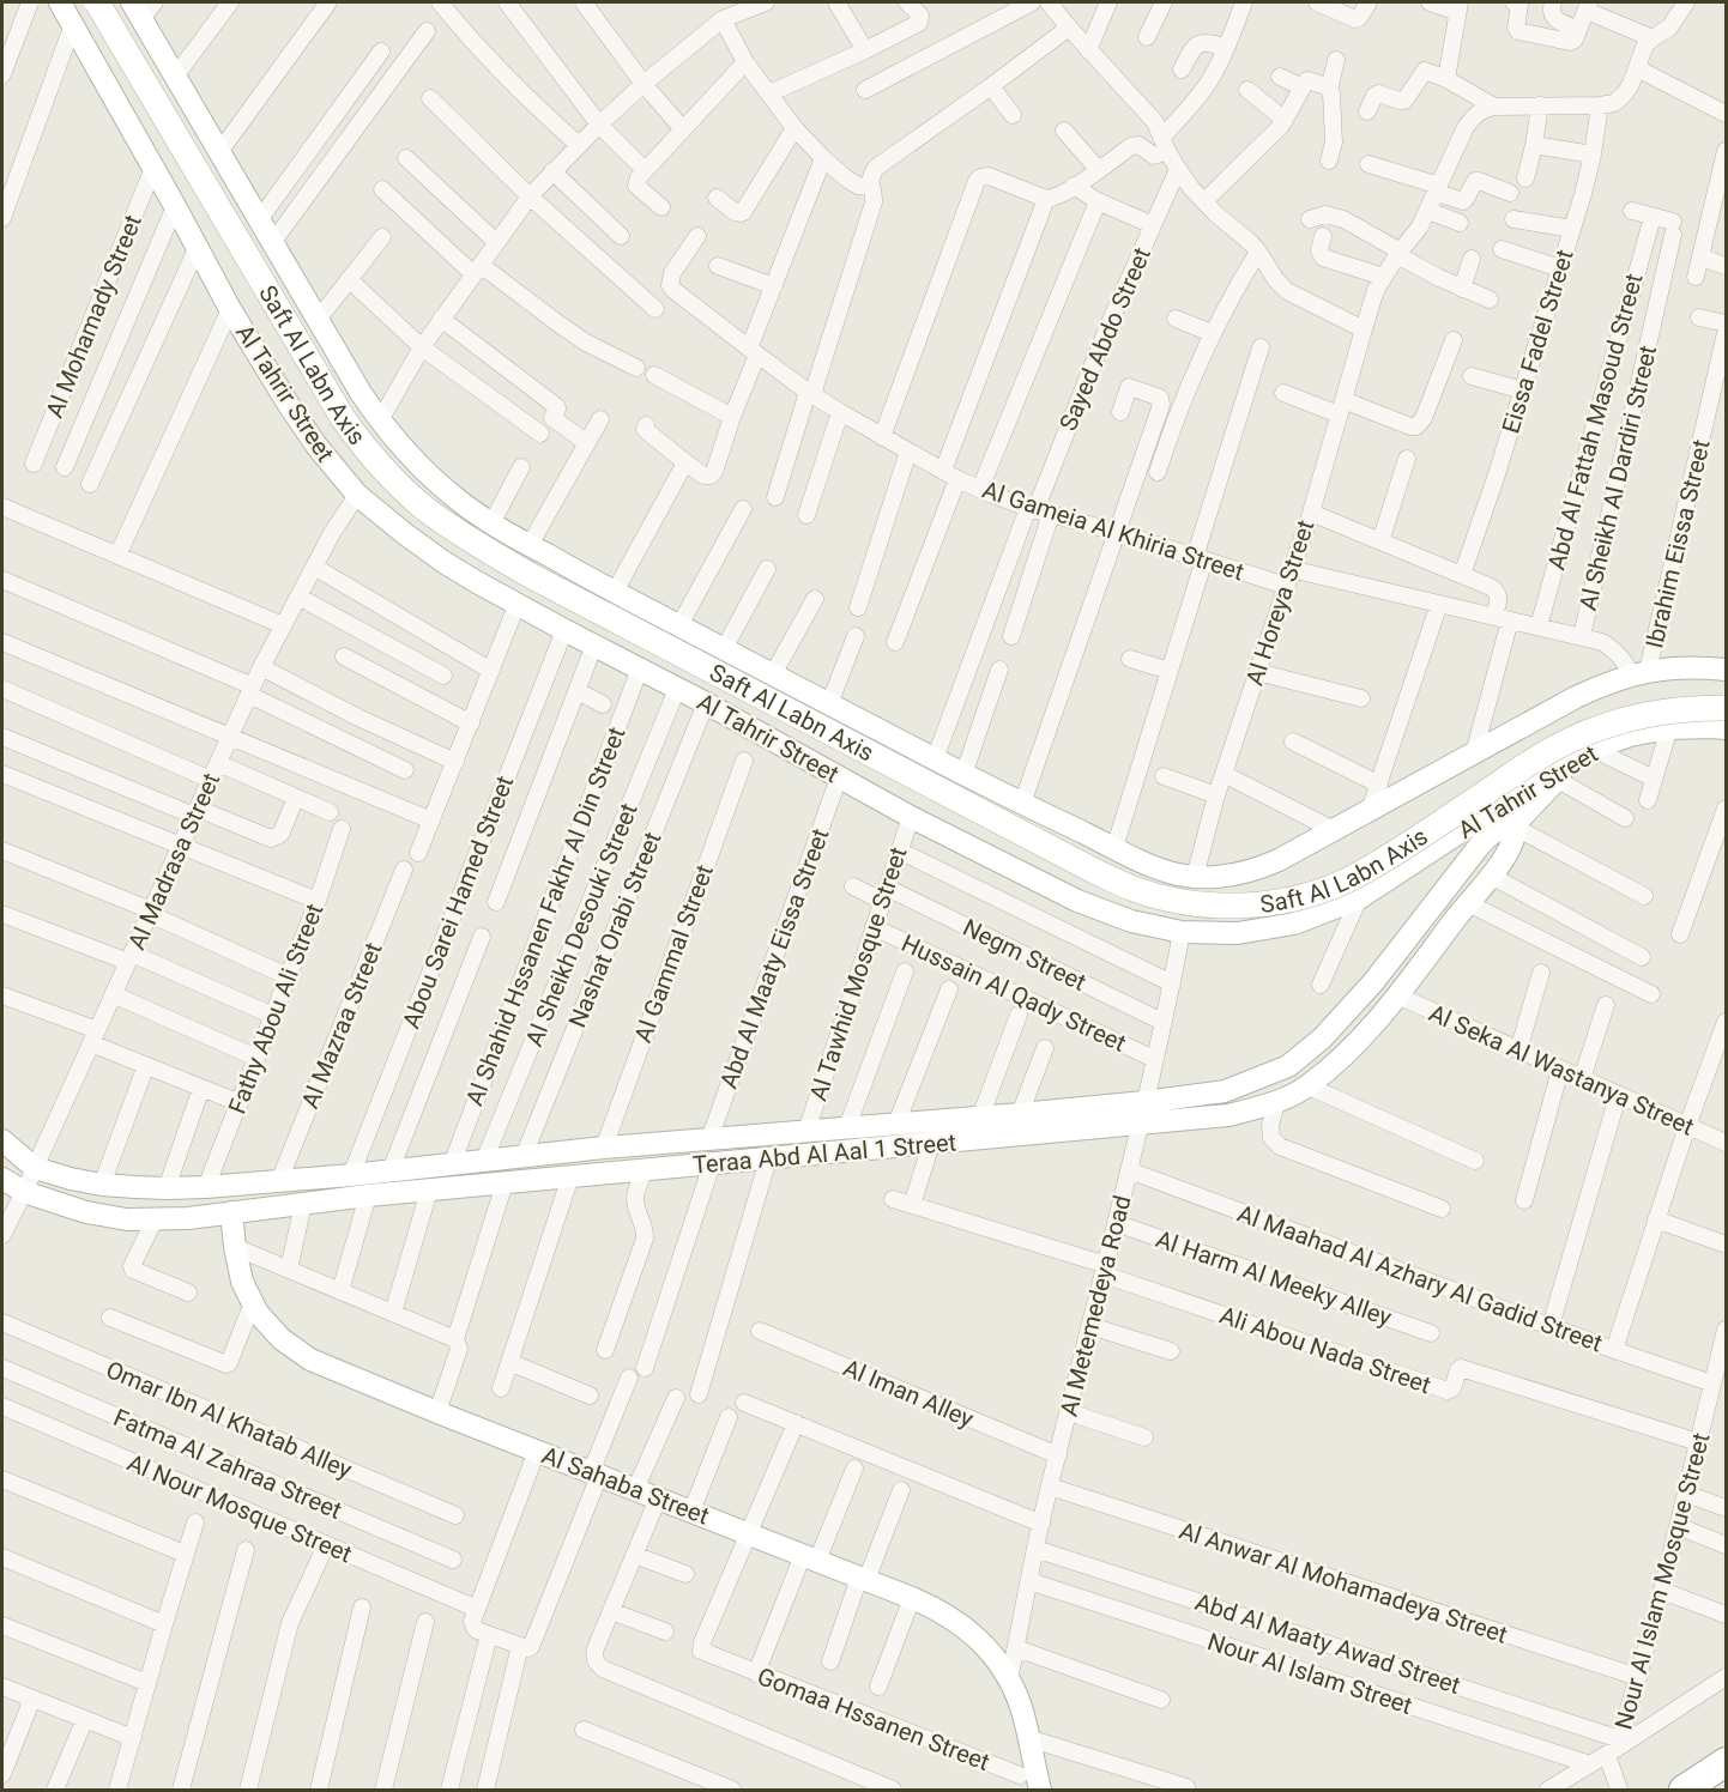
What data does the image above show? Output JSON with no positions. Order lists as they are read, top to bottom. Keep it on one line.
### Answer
{"streets":{"main road":["Saft Al Labn Axis"],"street":["Al Mohamady Street","Sayed Abdo Street","Eissa Fadel Street","Al Tahrir Street","Abd Al Fattah Masoud Street","Al Sheikh Al Dardiri Street","Al Gameia Al Khiria Street","Ibrahim Eissa Street","Al Horeya Street","Al Madrasa Street","Abou Sarei Hamed Street","Al Shahid Hssanen Fakhr Al Din Street","Al Sheikh Desouki Street","Nashat Orabi Street","Al Gammal Street","Negm Street","Abd Al Maaty Eissa Street","Al Tawhid Mosque Street","Hussain Al Qady Street","Fathy Abou Ali Street","Al Mazraa Street","Al Seka Al Wastanya Street","Teraa Abd Al Aal 1 Street","Al Harm Al Meeky Alley","Al Maahad Al Azhary Al Gadid Street","Al Metemedeya Road","Ali Abou Nada Street","Al Iman Alley","Omar Ibn Al Khatab Alley","Fatma Al Zahraa Street","Al Sahaba Street","Al Nour Mosque Street","Nour Al Islam Mosque Street","Al Anwar Al Mohamadeya Street","Abd Al Maaty Awad Street","Nour Al Islam Street","Gomaa Hssanen Street"]},"crossings":[["Al Mohamady Street","Al Tahrir Street"],["Sayed Abdo Street","Al Gameia Al Khiria Street"],["Al Tahrir Street","Al Madrasa Street"],["Al Tahrir Street","Abou Sarei Hamed Street"],["Al Tahrir Street","Al Shahid Hssanen Fakhr Al Din Street"],["Al Tahrir Street","Al Sheikh Desouki Street"],["Al Tahrir Street","Nashat Orabi Street"],["Al Tahrir Street","Abd Al Maaty Eissa Street"],["Al Tahrir Street","Al Tawhid Mosque Street"],["Al Tahrir Street","Teraa Abd Al Aal 1 Street"],["Al Tahrir Street","Al Metemedeya Road"],["Abd Al Fattah Masoud Street","Al Sheikh Al Dardiri Street"],["Al Gameia Al Khiria Street","Al Horeya Street"],["Al Madrasa Street","Teraa Abd Al Aal 1 Street"],["Abou Sarei Hamed Street","Teraa Abd Al Aal 1 Street"],["Al Shahid Hssanen Fakhr Al Din Street","Teraa Abd Al Aal 1 Street"],["Al Sheikh Desouki Street","Teraa Abd Al Aal 1 Street"],["Nashat Orabi Street","Teraa Abd Al Aal 1 Street"],["Al Gammal Street","Teraa Abd Al Aal 1 Street"],["Negm Street","Al Tawhid Mosque Street"],["Negm Street","Al Metemedeya Road"],["Abd Al Maaty Eissa Street","Teraa Abd Al Aal 1 Street"],["Al Tawhid Mosque Street","Hussain Al Qady Street"],["Al Tawhid Mosque Street","Teraa Abd Al Aal 1 Street"],["Hussain Al Qady Street","Al Metemedeya Road"],["Fathy Abou Ali Street","Teraa Abd Al Aal 1 Street"],["Al Mazraa Street","Teraa Abd Al Aal 1 Street"],["Al Seka Al Wastanya Street","Teraa Abd Al Aal 1 Street"],["Teraa Abd Al Aal 1 Street","Al Metemedeya Road"],["Teraa Abd Al Aal 1 Street","Al Sahaba Street"],["Al Harm Al Meeky Alley","Al Metemedeya Road"],["Al Maahad Al Azhary Al Gadid Street","Al Metemedeya Road"],["Al Maahad Al Azhary Al Gadid Street","Nour Al Islam Mosque Street"],["Al Metemedeya Road","Ali Abou Nada Street"],["Al Metemedeya Road","Al Iman Alley"],["Al Metemedeya Road","Al Sahaba Street"],["Al Metemedeya Road","Al Anwar Al Mohamadeya Street"],["Al Metemedeya Road","Abd Al Maaty Awad Street"],["Al Metemedeya Road","Nour Al Islam Street"],["Ali Abou Nada Street","Nour Al Islam Mosque Street"],["Al Sahaba Street","Gomaa Hssanen Street"],["Nour Al Islam Mosque Street","Al Anwar Al Mohamadeya Street"],["Nour Al Islam Mosque Street","Abd Al Maaty Awad Street"]]}
